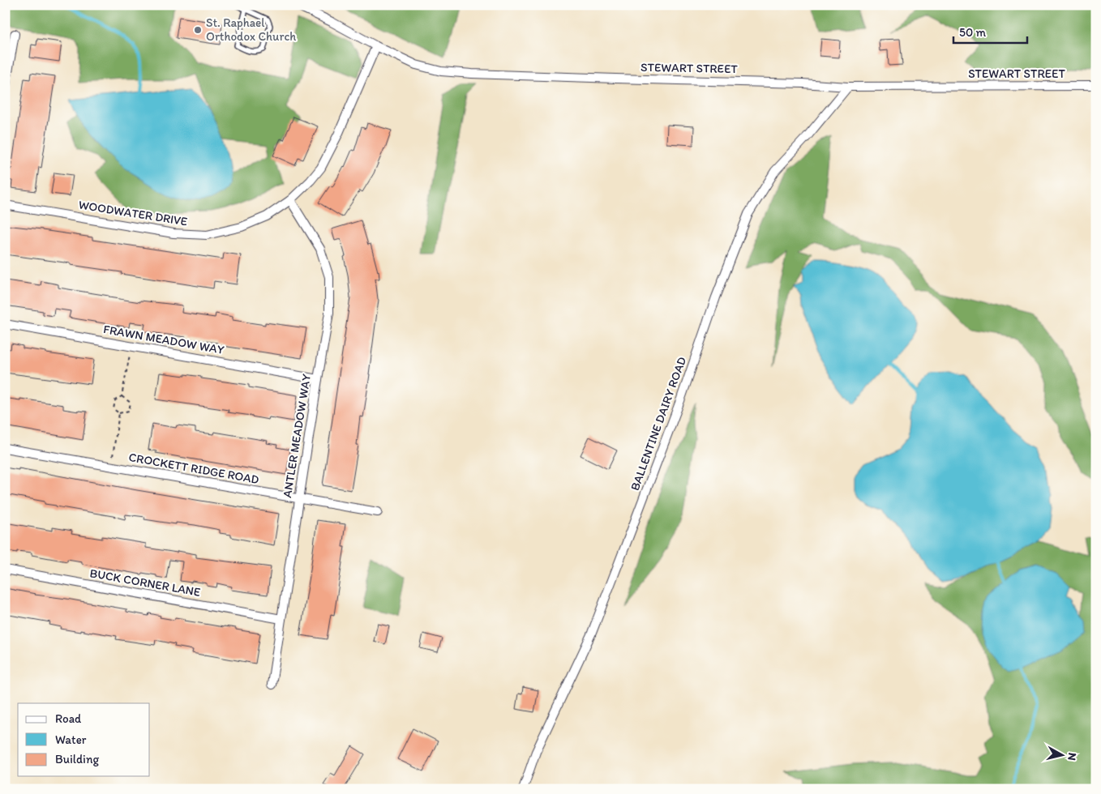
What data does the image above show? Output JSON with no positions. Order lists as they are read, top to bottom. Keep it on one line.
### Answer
{"streets":{"street":["STEWART STREET","WOODWATER DRIVE","FRAWN MEADOW WAY","BALLENTINE DAIRY ROAD","ANTLER MEADOW WAY","CROCKETT RIDGE ROAD","BUCK CORNER LANE"]},"crossings":[["STEWART STREET","WOODWATER DRIVE"],["STEWART STREET","BALLENTINE DAIRY ROAD"],["WOODWATER DRIVE","ANTLER MEADOW WAY"],["FRAWN MEADOW WAY","ANTLER MEADOW WAY"],["ANTLER MEADOW WAY","CROCKETT RIDGE ROAD"],["ANTLER MEADOW WAY","BUCK CORNER LANE"]],"places":["St. Raphael Orthodox Church"],"legend":["Road","Water","Building"],"scale_bar":"50 m","north":"right"}
